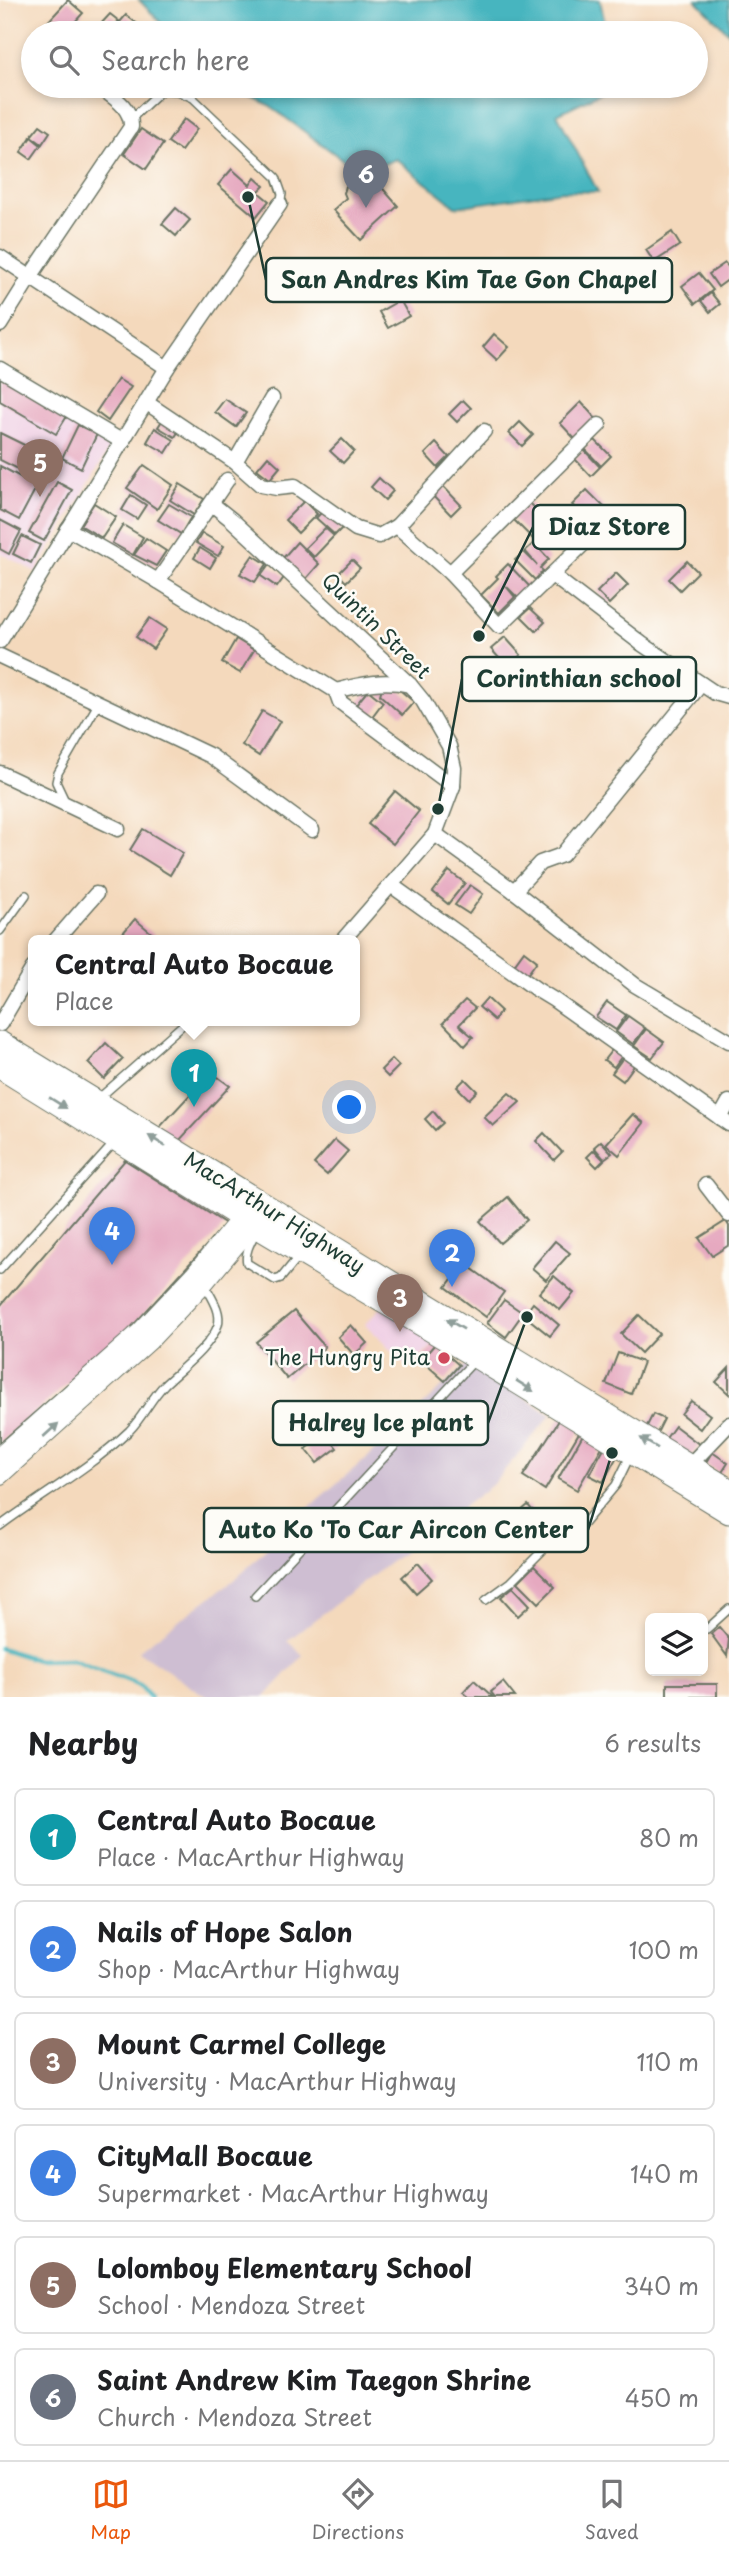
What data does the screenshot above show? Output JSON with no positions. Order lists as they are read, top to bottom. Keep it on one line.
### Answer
{"streets":{"highway":["MacArthur Highway"],"street":["Quintin Street"]},"places":["San Andres Kim Tae Gon Chapel","Diaz Store","Corinthian school","Halrey Ice plant","The Hungry Pita","Auto Ko 'To Car Aircon Center"],"page":{"search":"Search here","pins":["6","5","1","4","2","3"],"popup":["Central Auto Bocaue","Place"],"heading":["Nearby","6 results"],"list":[{"mark":"1","name":"Central Auto Bocaue","note":"Place · MacArthur Highway","value":"80 m"},{"mark":"2","name":"Nails of Hope Salon","note":"Shop · MacArthur Highway","value":"100 m"},{"mark":"3","name":"Mount Carmel College","note":"University · MacArthur Highway","value":"110 m"},{"mark":"4","name":"CityMall Bocaue","note":"Supermarket · MacArthur Highway","value":"140 m"},{"mark":"5","name":"Lolomboy Elementary School","note":"School · Mendoza Street","value":"340 m"},{"mark":"6","name":"Saint Andrew Kim Taegon Shrine","note":"Church · Mendoza Street","value":"450 m"}],"nav":["Map","Directions","Saved"]}}
